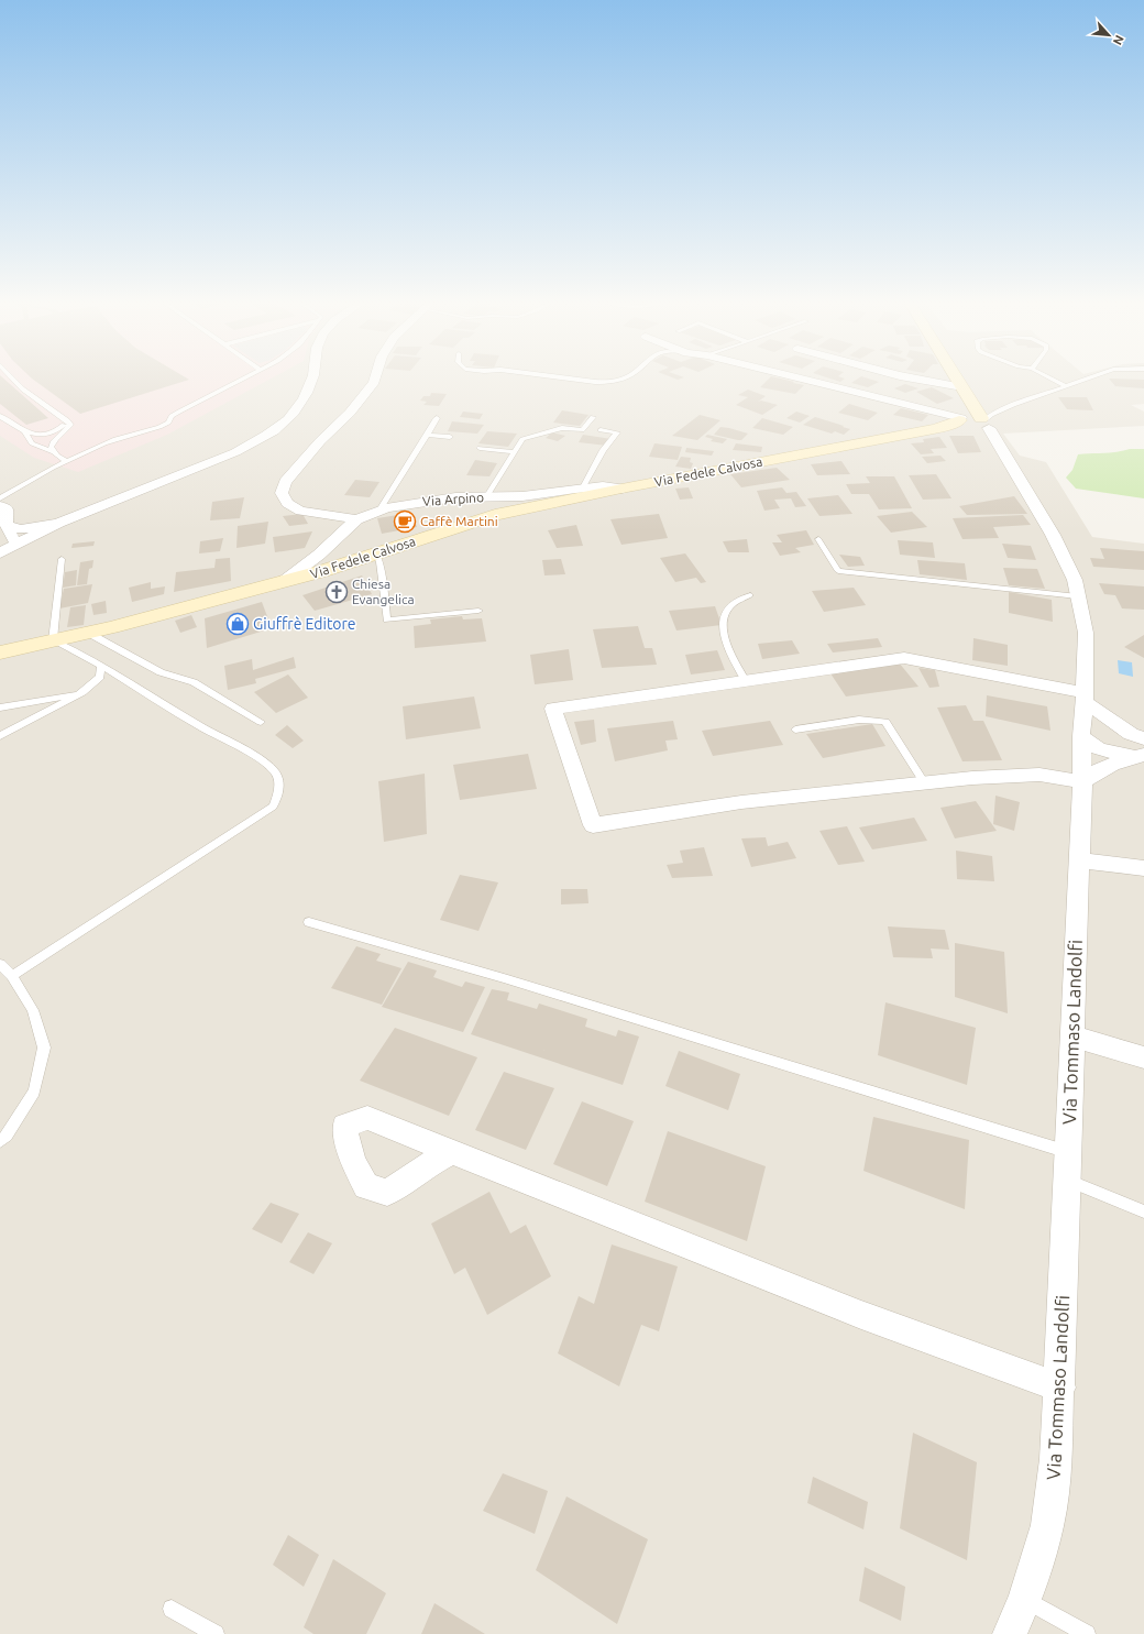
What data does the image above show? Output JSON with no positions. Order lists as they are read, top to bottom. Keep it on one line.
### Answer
{"streets":{"street":["Via Fedele Calvosa","Via Arpino","Via Tommaso Landolfi"]},"crossings":[["Via Fedele Calvosa","Via Arpino"],["Via Fedele Calvosa","Via Tommaso Landolfi"]],"places":{"cafe":["Caffè Martini"],"church":["Chiesa Evangelica"],"shop":["Giuffrè Editore"]},"north":"bottom right"}
